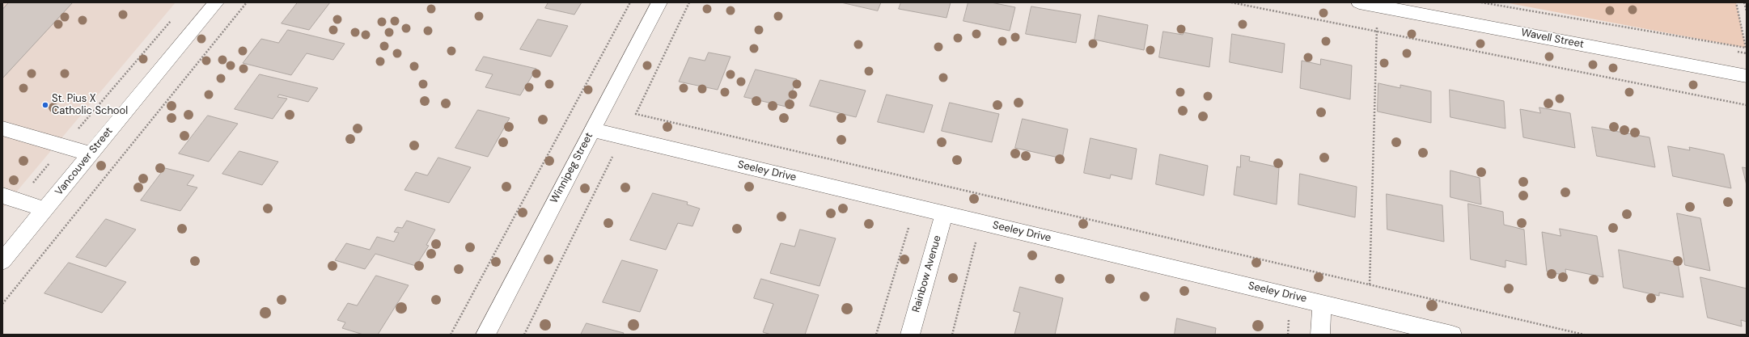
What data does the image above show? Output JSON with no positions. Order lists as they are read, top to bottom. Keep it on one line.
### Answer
{"streets":{"street":["Wavell Street","Vancouver Street","Winnipeg Street","Seeley Drive","Rainbow Avenue"]},"crossings":[["Winnipeg Street","Seeley Drive"],["Seeley Drive","Rainbow Avenue"]],"places":["St. Pius X Catholic School"]}
